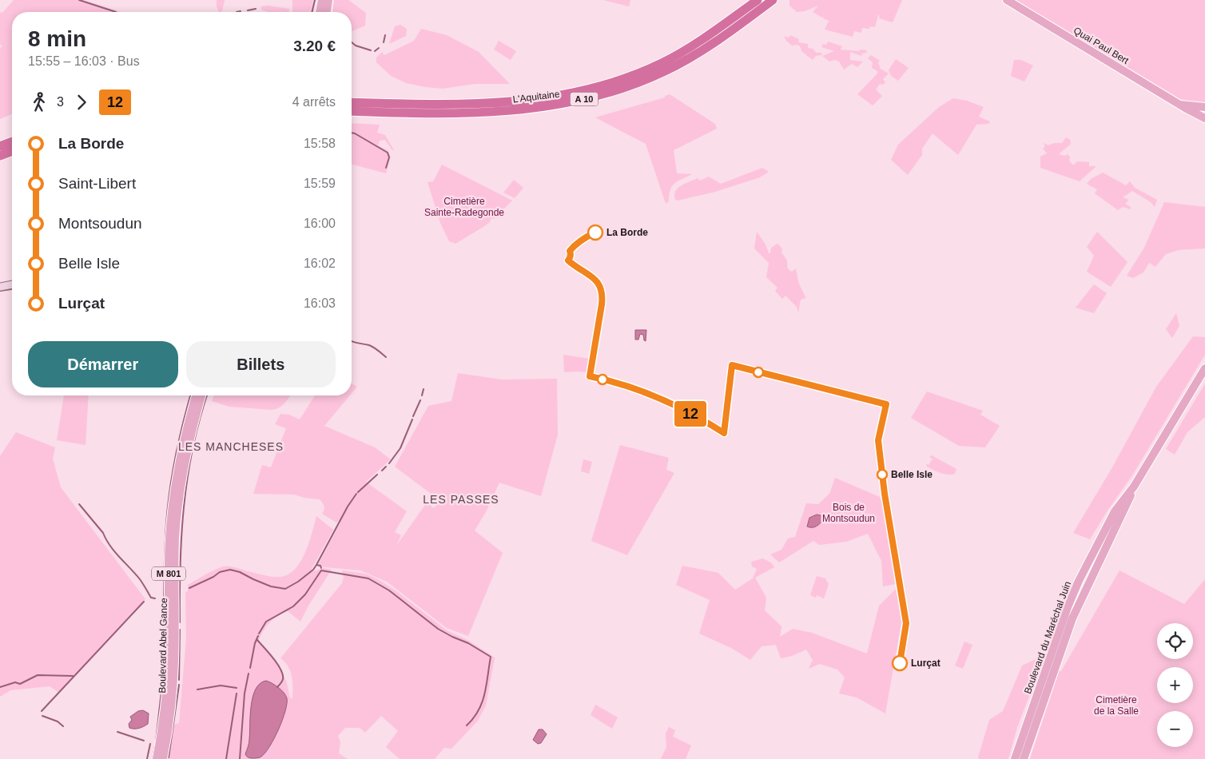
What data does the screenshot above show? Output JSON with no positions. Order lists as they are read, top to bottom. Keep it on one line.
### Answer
{"streets":{"highway":["L'Aquitaine","A 10"],"main road":["Quai Paul Bert","M 801","Boulevard du Maréchal Juin","Boulevard Abel Gance"]},"districts":["LES MANCHESES","LES PASSES"],"parks":["Cimetière Sainte-Radegonde","Bois de Montsoudun","Cimetière de la Salle"],"places":["La Borde","Belle Isle","Lurçat"],"lines":["bus line 12"],"page":{"on_map":"12","heading":["8 min","15:55 – 16:03 · Bus","3.20 €"],"legs":["3","12","4 arrêts"],"list":[{"name":"La Borde","value":"15:58"},{"name":"Saint-Libert","value":"15:59"},{"name":"Montsoudun","value":"16:00"},{"name":"Belle Isle","value":"16:02"},{"name":"Lurçat","value":"16:03"}],"buttons":["Démarrer","Billets"],"map_buttons":["+","−"]}}
